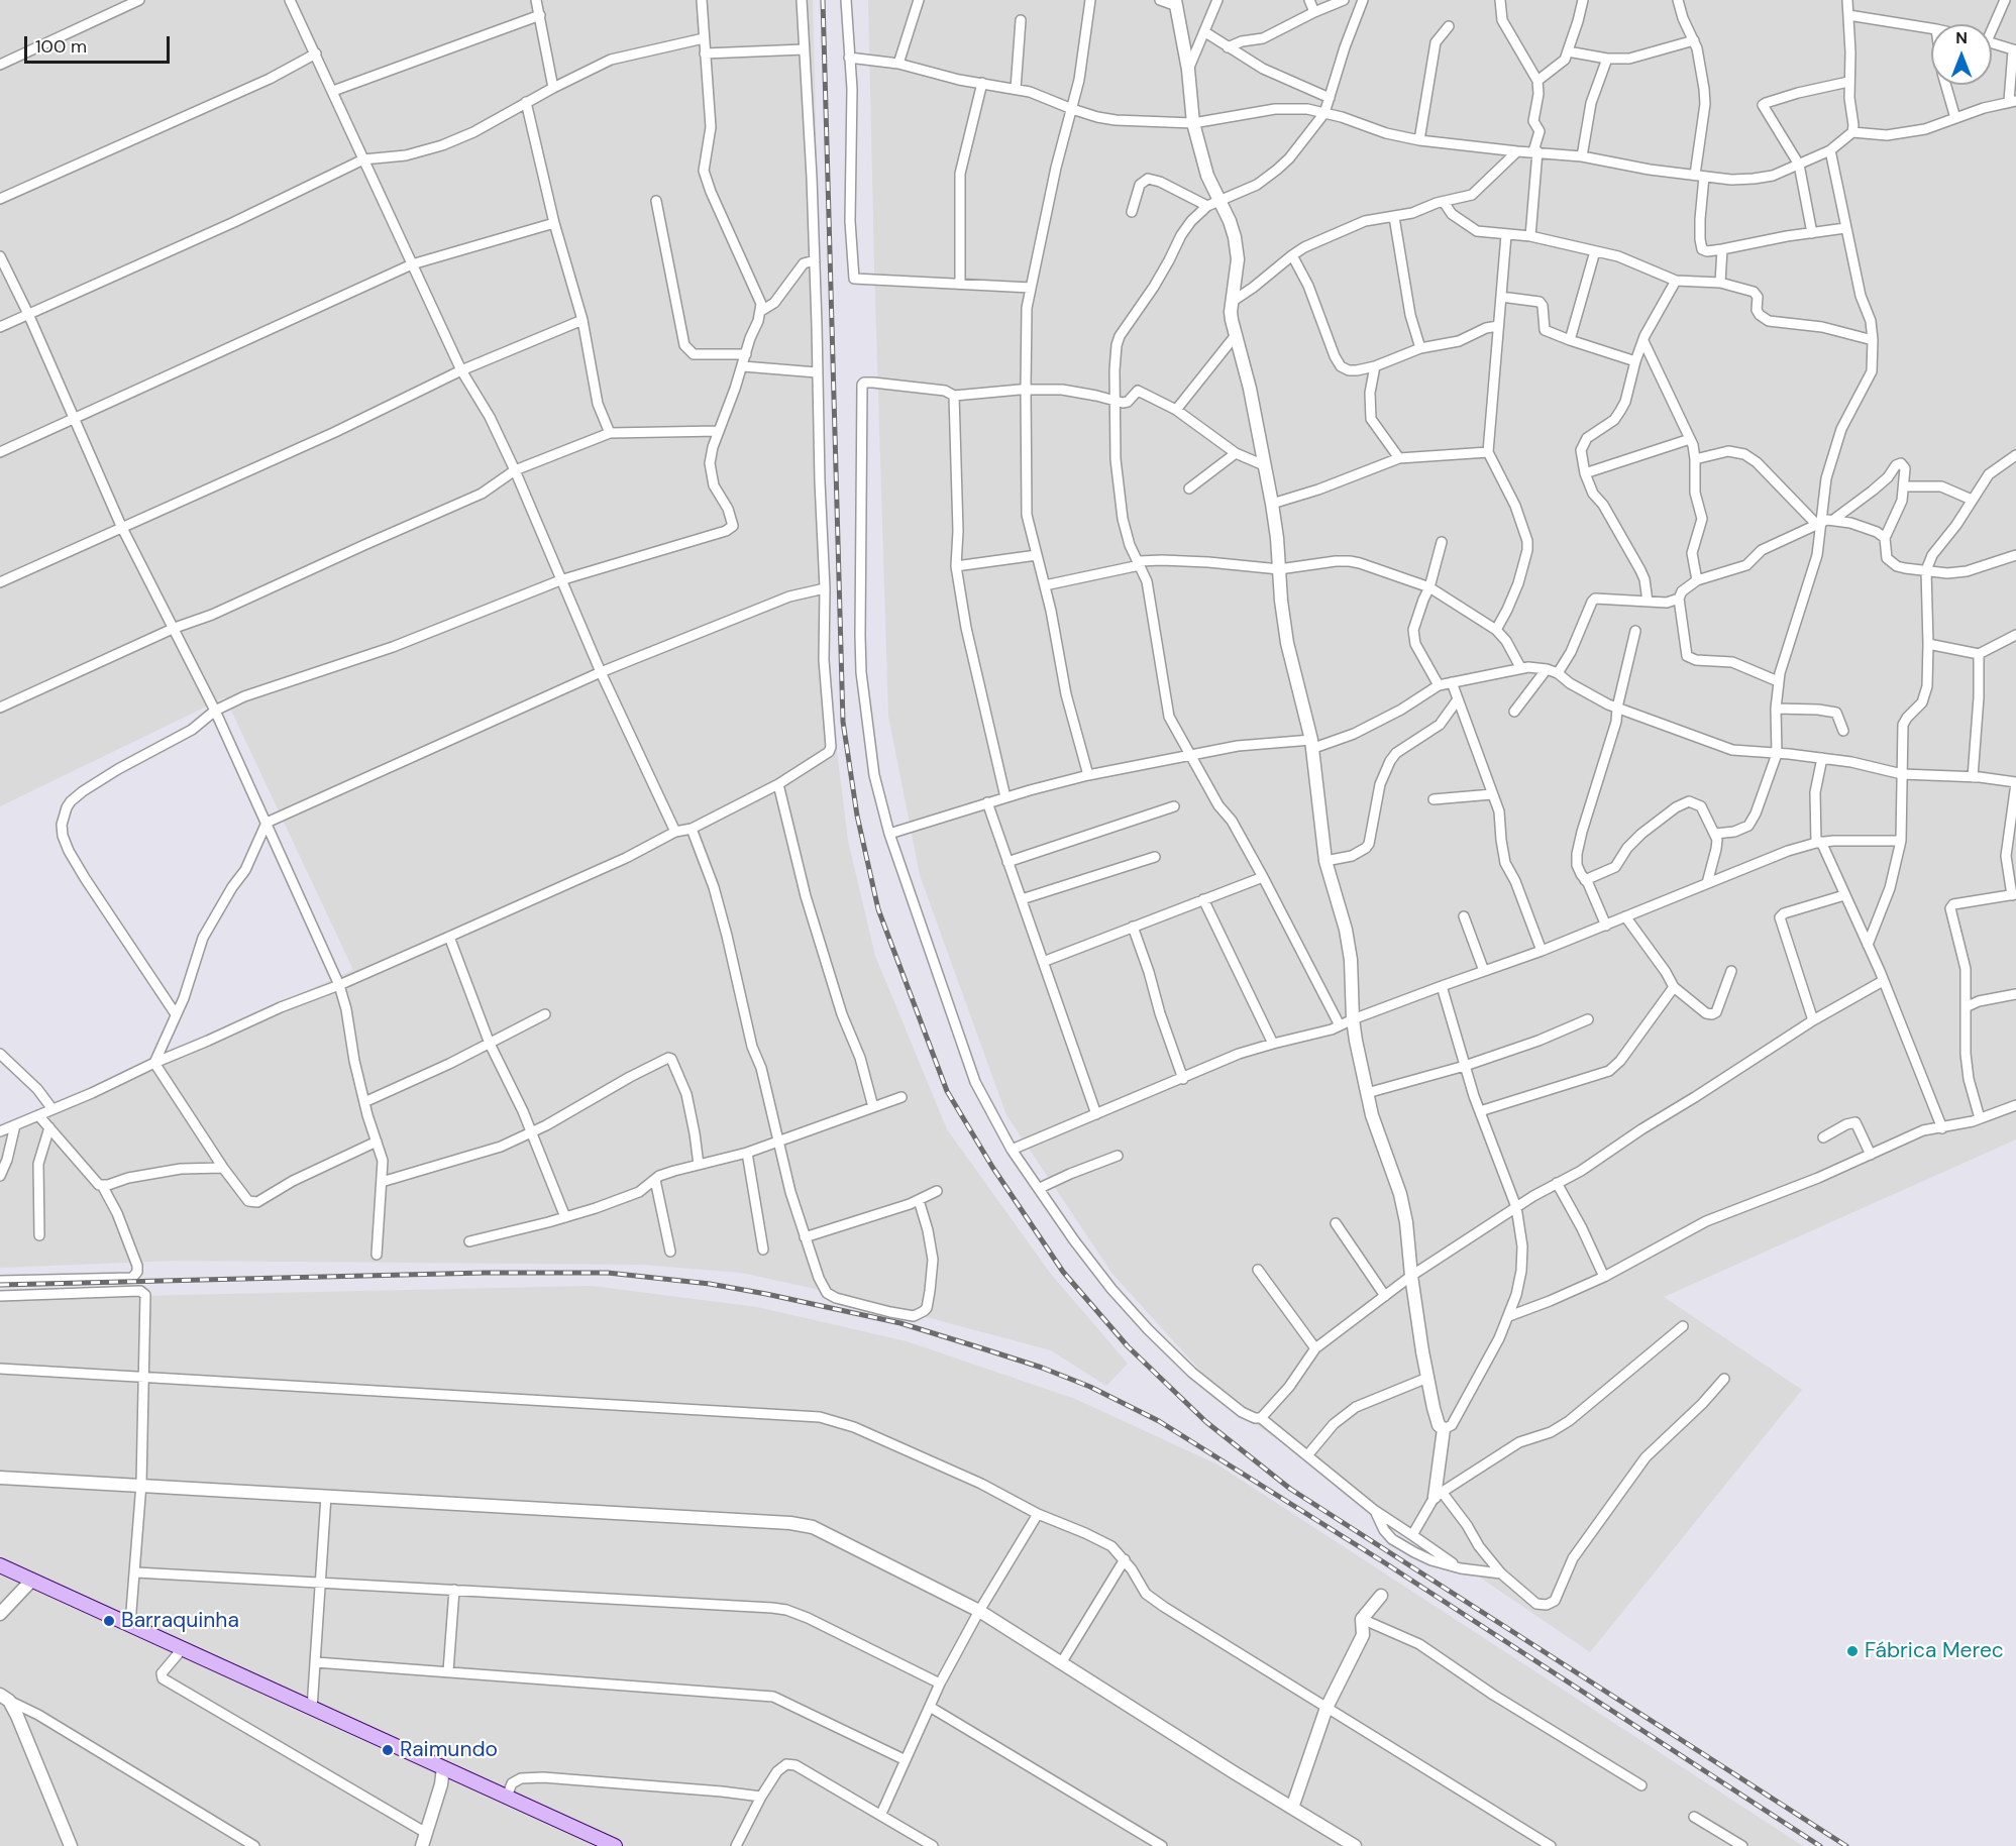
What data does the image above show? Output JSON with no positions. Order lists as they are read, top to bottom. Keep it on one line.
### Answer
{"places":["Barraquinha","Fábrica Merec","Raimundo"],"scale_bar":"100 m","north":"top"}
